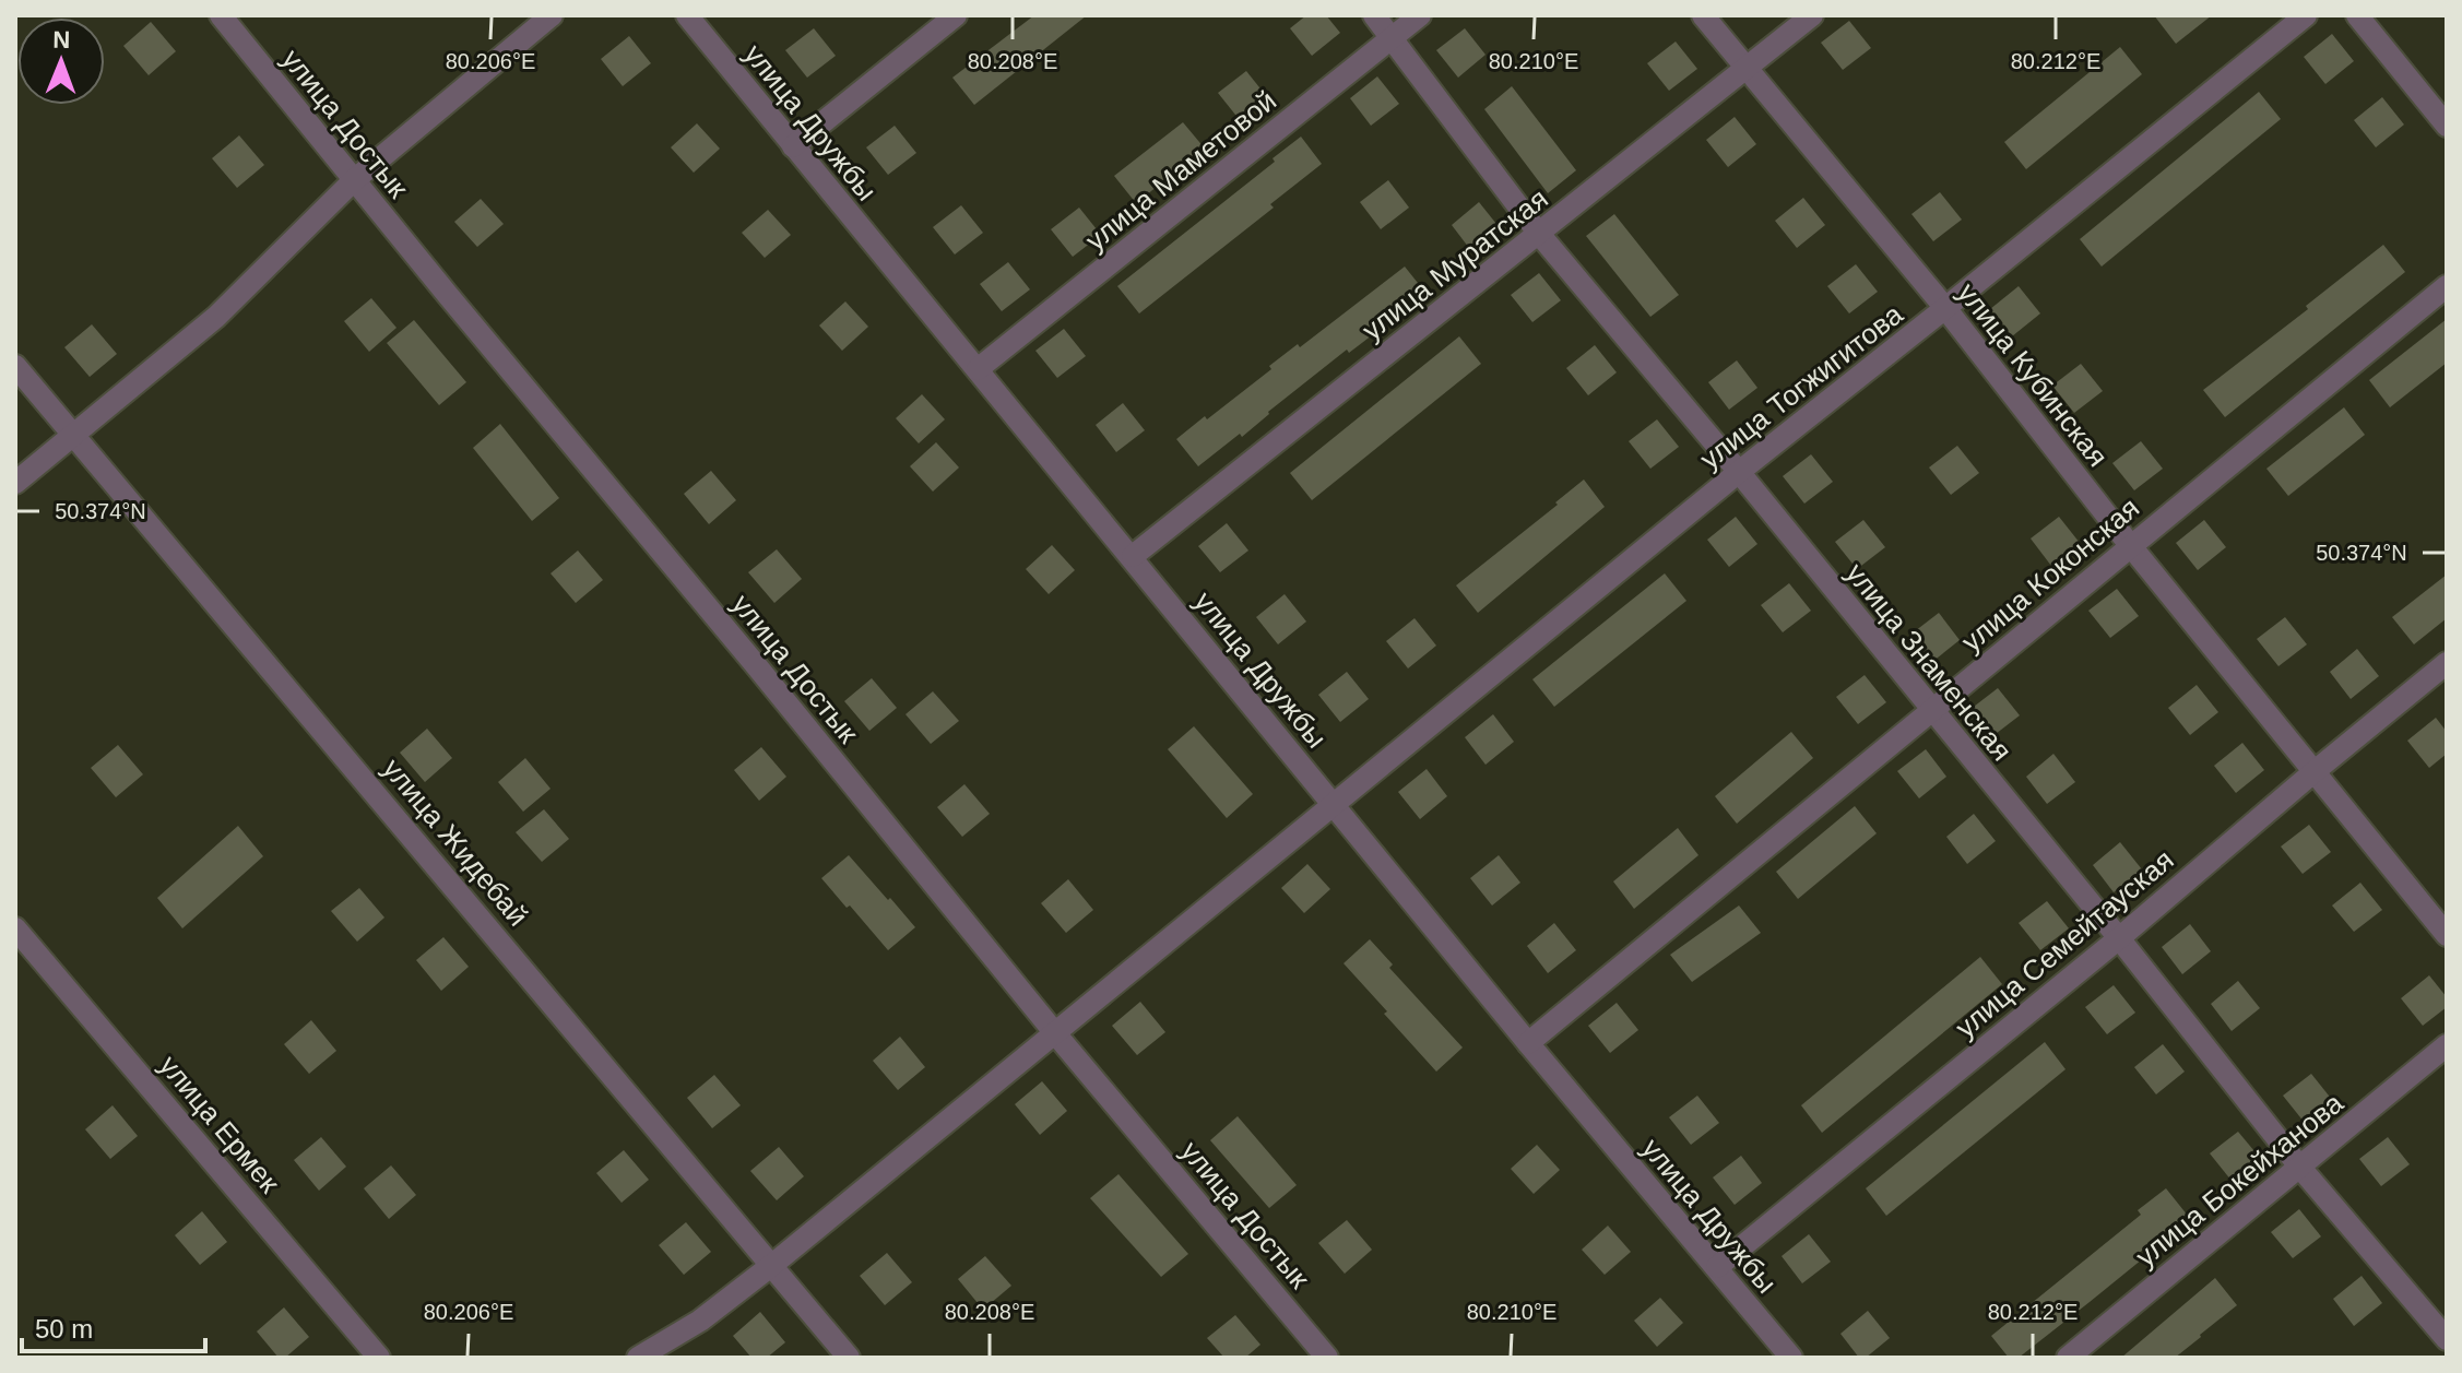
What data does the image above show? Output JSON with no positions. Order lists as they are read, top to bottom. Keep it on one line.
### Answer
{"streets":{"street":["улица Дружбы","улица Достык","улица Маметовой","улица Муратская","улица Кубинская","улица Тогжигитова","улица Коконская","улица Знаменская","улица Жидебай","улица Семейтауская","улица Ермек","улица Бокейханова"]},"crossings":[["улица Дружбы","улица Маметовой"],["улица Дружбы","улица Муратская"],["улица Дружбы","улица Тогжигитова"],["улица Дружбы","улица Коконская"],["улица Дружбы","улица Семейтауская"],["улица Достык","улица Тогжигитова"],["улица Маметовой","улица Знаменская"],["улица Муратская","улица Кубинская"],["улица Муратская","улица Знаменская"],["улица Кубинская","улица Тогжигитова"],["улица Кубинская","улица Коконская"],["улица Кубинская","улица Семейтауская"],["улица Тогжигитова","улица Знаменская"],["улица Тогжигитова","улица Жидебай"],["улица Коконская","улица Знаменская"],["улица Знаменская","улица Семейтауская"],["улица Знаменская","улица Бокейханова"]],"scale_bar":"50 m","north":"top","coordinates":["80.206°E","80.208°E","80.210°E","80.212°E","50.374°N"]}
